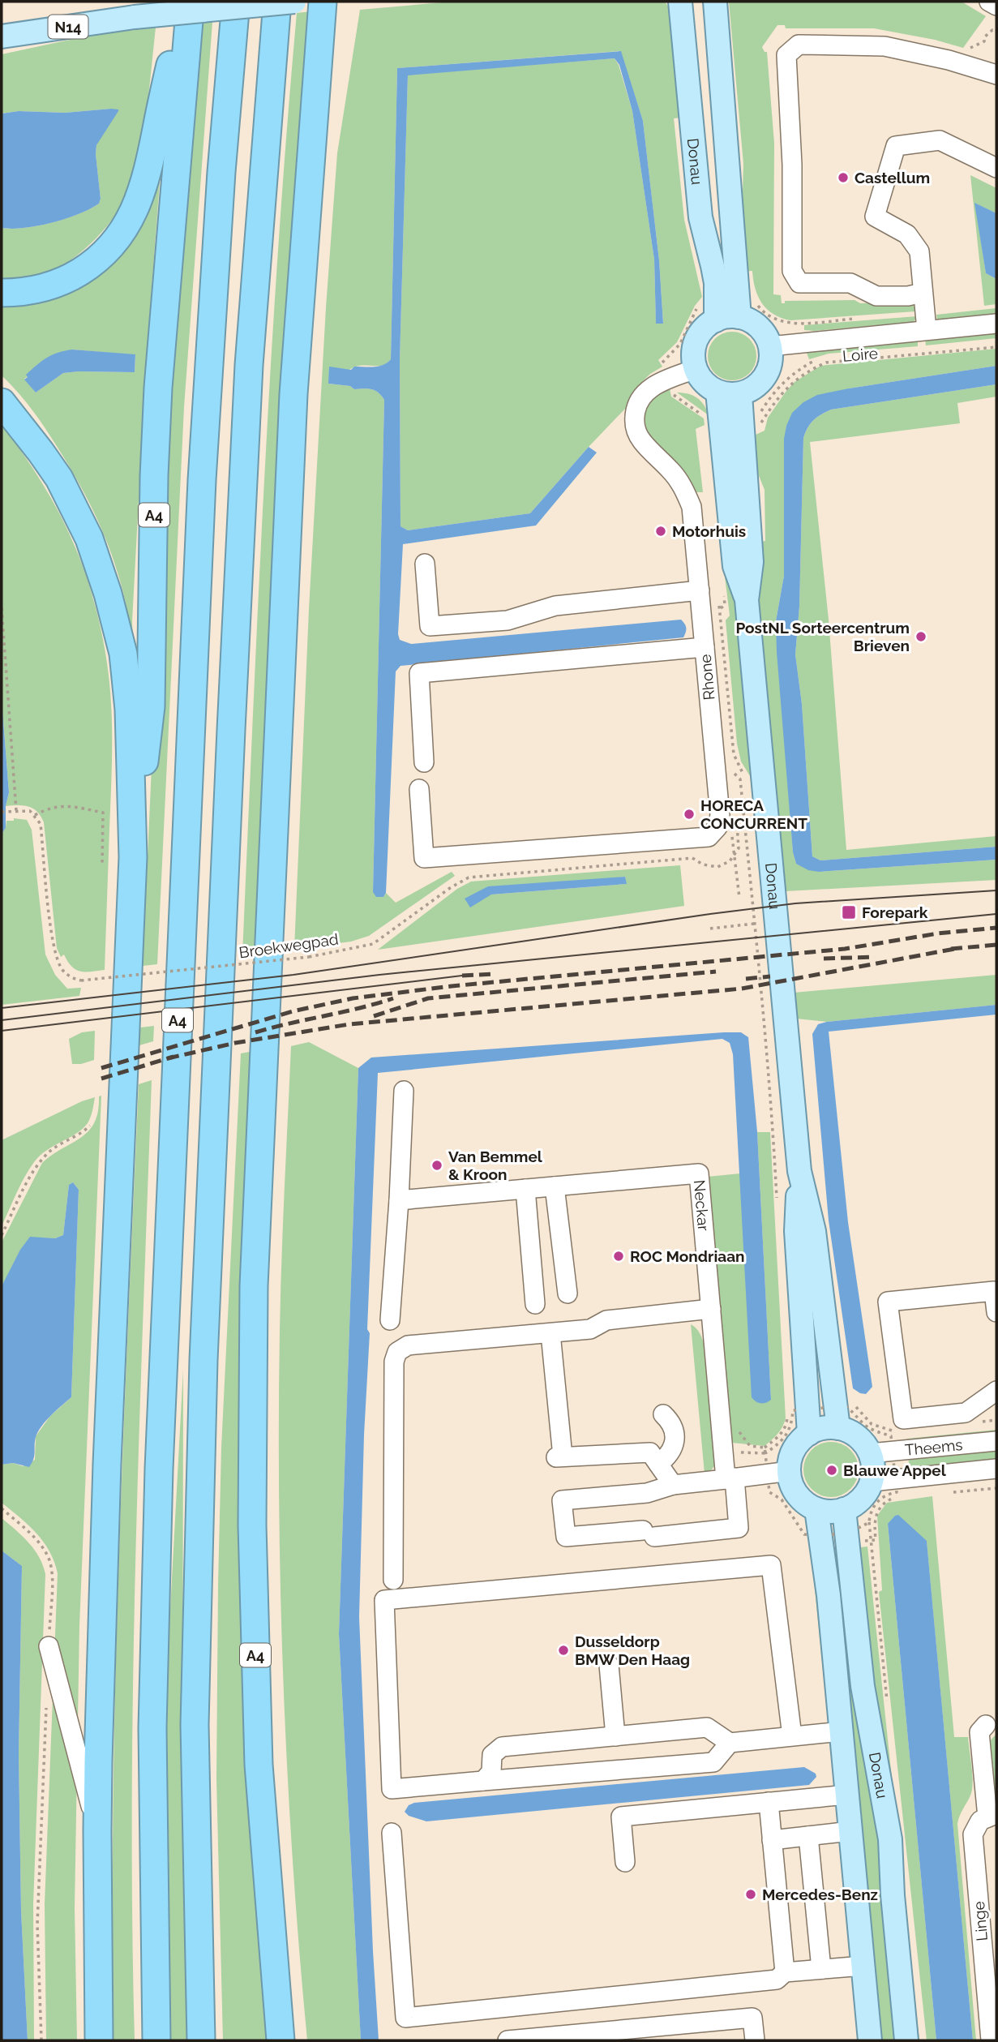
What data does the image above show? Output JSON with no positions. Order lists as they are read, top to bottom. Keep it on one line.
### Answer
{"streets":{"highway":["A4"],"main road":["N14","Donau"],"street":["Loire","Rhone","Neckar","Theems","Linge"],"path":["Broekwegpad"]},"crossings":[["Donau","Loire"],["Donau","Rhone"],["Donau","Theems"],["Loire","Rhone"]],"places":{"other":["Castellum","Motorhuis","PostNL Sorteercentrum Brieven","HORECA CONCURRENT","Van Bemmel & Kroon","ROC Mondriaan","Blauwe Appel","Dusseldorp BMW Den Haag","Mercedes-Benz"],"transit":["Forepark"]}}
